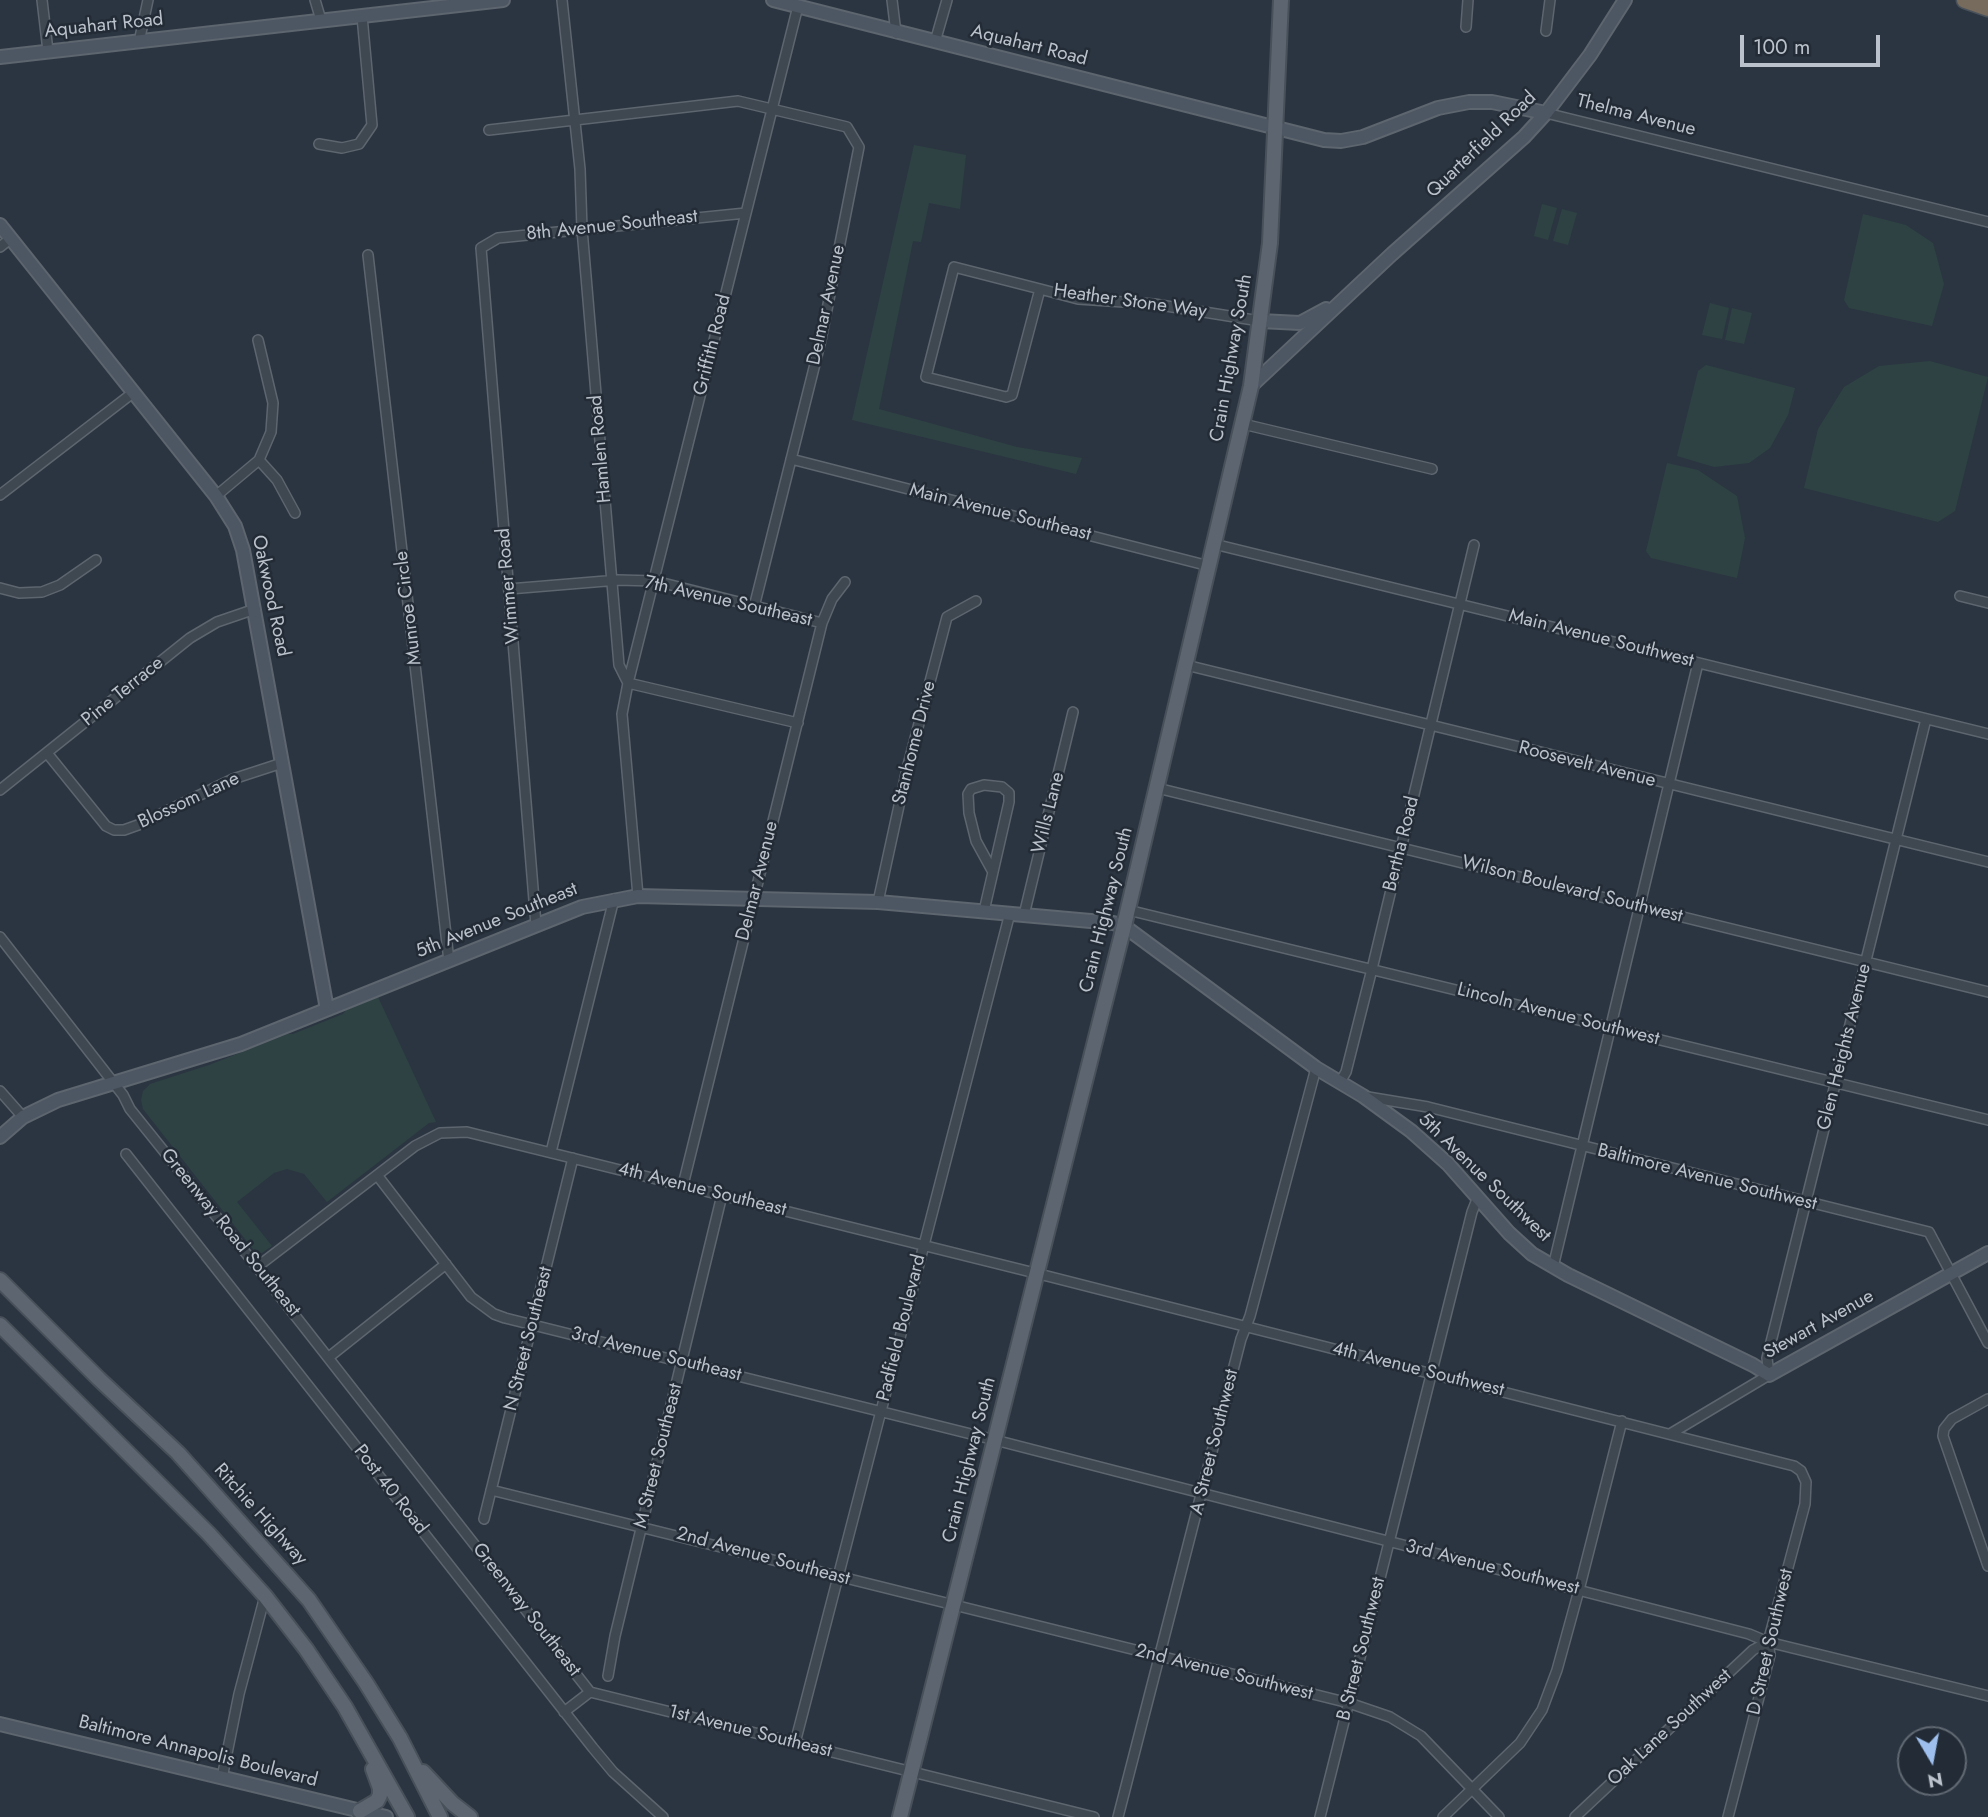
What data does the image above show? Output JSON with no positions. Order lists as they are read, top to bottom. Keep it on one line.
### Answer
{"streets":{"main road":["Crain Highway South","Ritchie Highway"],"street":["Aquahart Road","Thelma Avenue","Quarterfield Road","8th Avenue Southeast","Heather Stone Way","Delmar Avenue","Griffith Road","Hamlen Road","Main Avenue Southeast","Wimmer Road","Oakwood Road","7th Avenue Southeast","Munroe Circle","Main Avenue Southwest","Pine Terrace","Stanhome Drive","Roosevelt Avenue","Blossom Lane","Wills Lane","Bertha Road","Wilson Boulevard Southwest","5th Avenue Southeast","Lincoln Avenue Southwest","Glen Heights Avenue","5th Avenue Southwest","Baltimore Avenue Southwest","4th Avenue Southeast","Greenway Road Southeast","Stewart Avenue","Padfield Boulevard","N Street Southeast","3rd Avenue Southeast","4th Avenue Southwest","A Street Southwest","M Street Southeast","Post 40 Road","2nd Avenue Southeast","3rd Avenue Southwest","Greenway Southeast","D Street Southwest","B Street Southwest","2nd Avenue Southwest","Oak Lane Southwest","1st Avenue Southeast","Baltimore Annapolis Boulevard"]},"crossings":[["Aquahart Road","Thelma Avenue"],["Aquahart Road","Griffith Road"],["Aquahart Road","Crain Highway South"],["Thelma Avenue","Quarterfield Road"],["Thelma Avenue","Crain Highway South"],["Quarterfield Road","Heather Stone Way"],["Quarterfield Road","Crain Highway South"],["8th Avenue Southeast","Griffith Road"],["8th Avenue Southeast","Hamlen Road"],["8th Avenue Southeast","Wimmer Road"],["Heather Stone Way","Crain Highway South"],["Delmar Avenue","Griffith Road"],["Delmar Avenue","Main Avenue Southeast"],["Delmar Avenue","7th Avenue Southeast"],["Delmar Avenue","5th Avenue Southeast"],["Delmar Avenue","4th Avenue Southeast"],["Griffith Road","Hamlen Road"],["Griffith Road","7th Avenue Southeast"],["Crain Highway South","Main Avenue Southeast"],["Crain Highway South","Main Avenue Southwest"],["Crain Highway South","Roosevelt Avenue"],["Crain Highway South","Wilson Boulevard Southwest"],["Crain Highway South","5th Avenue Southeast"],["Crain Highway South","Lincoln Avenue Southwest"],["Crain Highway South","5th Avenue Southwest"],["Crain Highway South","4th Avenue Southeast"],["Crain Highway South","3rd Avenue Southeast"],["Crain Highway South","4th Avenue Southwest"],["Crain Highway South","2nd Avenue Southeast"],["Crain Highway South","3rd Avenue Southwest"],["Crain Highway South","2nd Avenue Southwest"],["Crain Highway South","1st Avenue Southeast"],["Hamlen Road","7th Avenue Southeast"],["Hamlen Road","5th Avenue Southeast"],["Wimmer Road","7th Avenue Southeast"],["Wimmer Road","5th Avenue Southeast"],["Oakwood Road","Pine Terrace"],["Oakwood Road","Blossom Lane"],["Oakwood Road","5th Avenue Southeast"],["Munroe Circle","5th Avenue Southeast"],["Main Avenue Southwest","Bertha Road"],["Main Avenue Southwest","Glen Heights Avenue"],["Pine Terrace","Blossom Lane"],["Stanhome Drive","5th Avenue Southeast"],["Roosevelt Avenue","Bertha Road"],["Roosevelt Avenue","Glen Heights Avenue"],["Wills Lane","5th Avenue Southeast"],["Bertha Road","Wilson Boulevard Southwest"],["Bertha Road","Lincoln Avenue Southwest"],["Bertha Road","5th Avenue Southwest"],["Wilson Boulevard Southwest","Glen Heights Avenue"],["5th Avenue Southeast","5th Avenue Southwest"],["5th Avenue Southeast","Greenway Road Southeast"],["5th Avenue Southeast","Padfield Boulevard"],["Lincoln Avenue Southwest","Glen Heights Avenue"],["Glen Heights Avenue","5th Avenue Southwest"],["Glen Heights Avenue","Baltimore Avenue Southwest"],["Glen Heights Avenue","Stewart Avenue"],["5th Avenue Southwest","Baltimore Avenue Southwest"],["5th Avenue Southwest","Stewart Avenue"],["5th Avenue Southwest","A Street Southwest"],["5th Avenue Southwest","B Street Southwest"],["Baltimore Avenue Southwest","Stewart Avenue"],["4th Avenue Southeast","Greenway Road Southeast"],["4th Avenue Southeast","Padfield Boulevard"],["4th Avenue Southeast","N Street Southeast"],["4th Avenue Southeast","3rd Avenue Southeast"],["4th Avenue Southeast","4th Avenue Southwest"],["4th Avenue Southeast","M Street Southeast"],["Greenway Road Southeast","Greenway Southeast"],["Stewart Avenue","4th Avenue Southwest"],["Padfield Boulevard","3rd Avenue Southeast"],["Padfield Boulevard","2nd Avenue Southeast"],["Padfield Boulevard","1st Avenue Southeast"],["N Street Southeast","3rd Avenue Southeast"],["N Street Southeast","2nd Avenue Southeast"],["3rd Avenue Southeast","M Street Southeast"],["3rd Avenue Southeast","3rd Avenue Southwest"],["4th Avenue Southwest","A Street Southwest"],["4th Avenue Southwest","D Street Southwest"],["4th Avenue Southwest","B Street Southwest"],["A Street Southwest","3rd Avenue Southwest"],["A Street Southwest","2nd Avenue Southwest"],["M Street Southeast","2nd Avenue Southeast"],["2nd Avenue Southeast","2nd Avenue Southwest"],["3rd Avenue Southwest","D Street Southwest"],["3rd Avenue Southwest","B Street Southwest"],["3rd Avenue Southwest","Oak Lane Southwest"],["Greenway Southeast","1st Avenue Southeast"],["D Street Southwest","Oak Lane Southwest"],["B Street Southwest","2nd Avenue Southwest"]],"scale_bar":"100 m","north":"bottom"}
